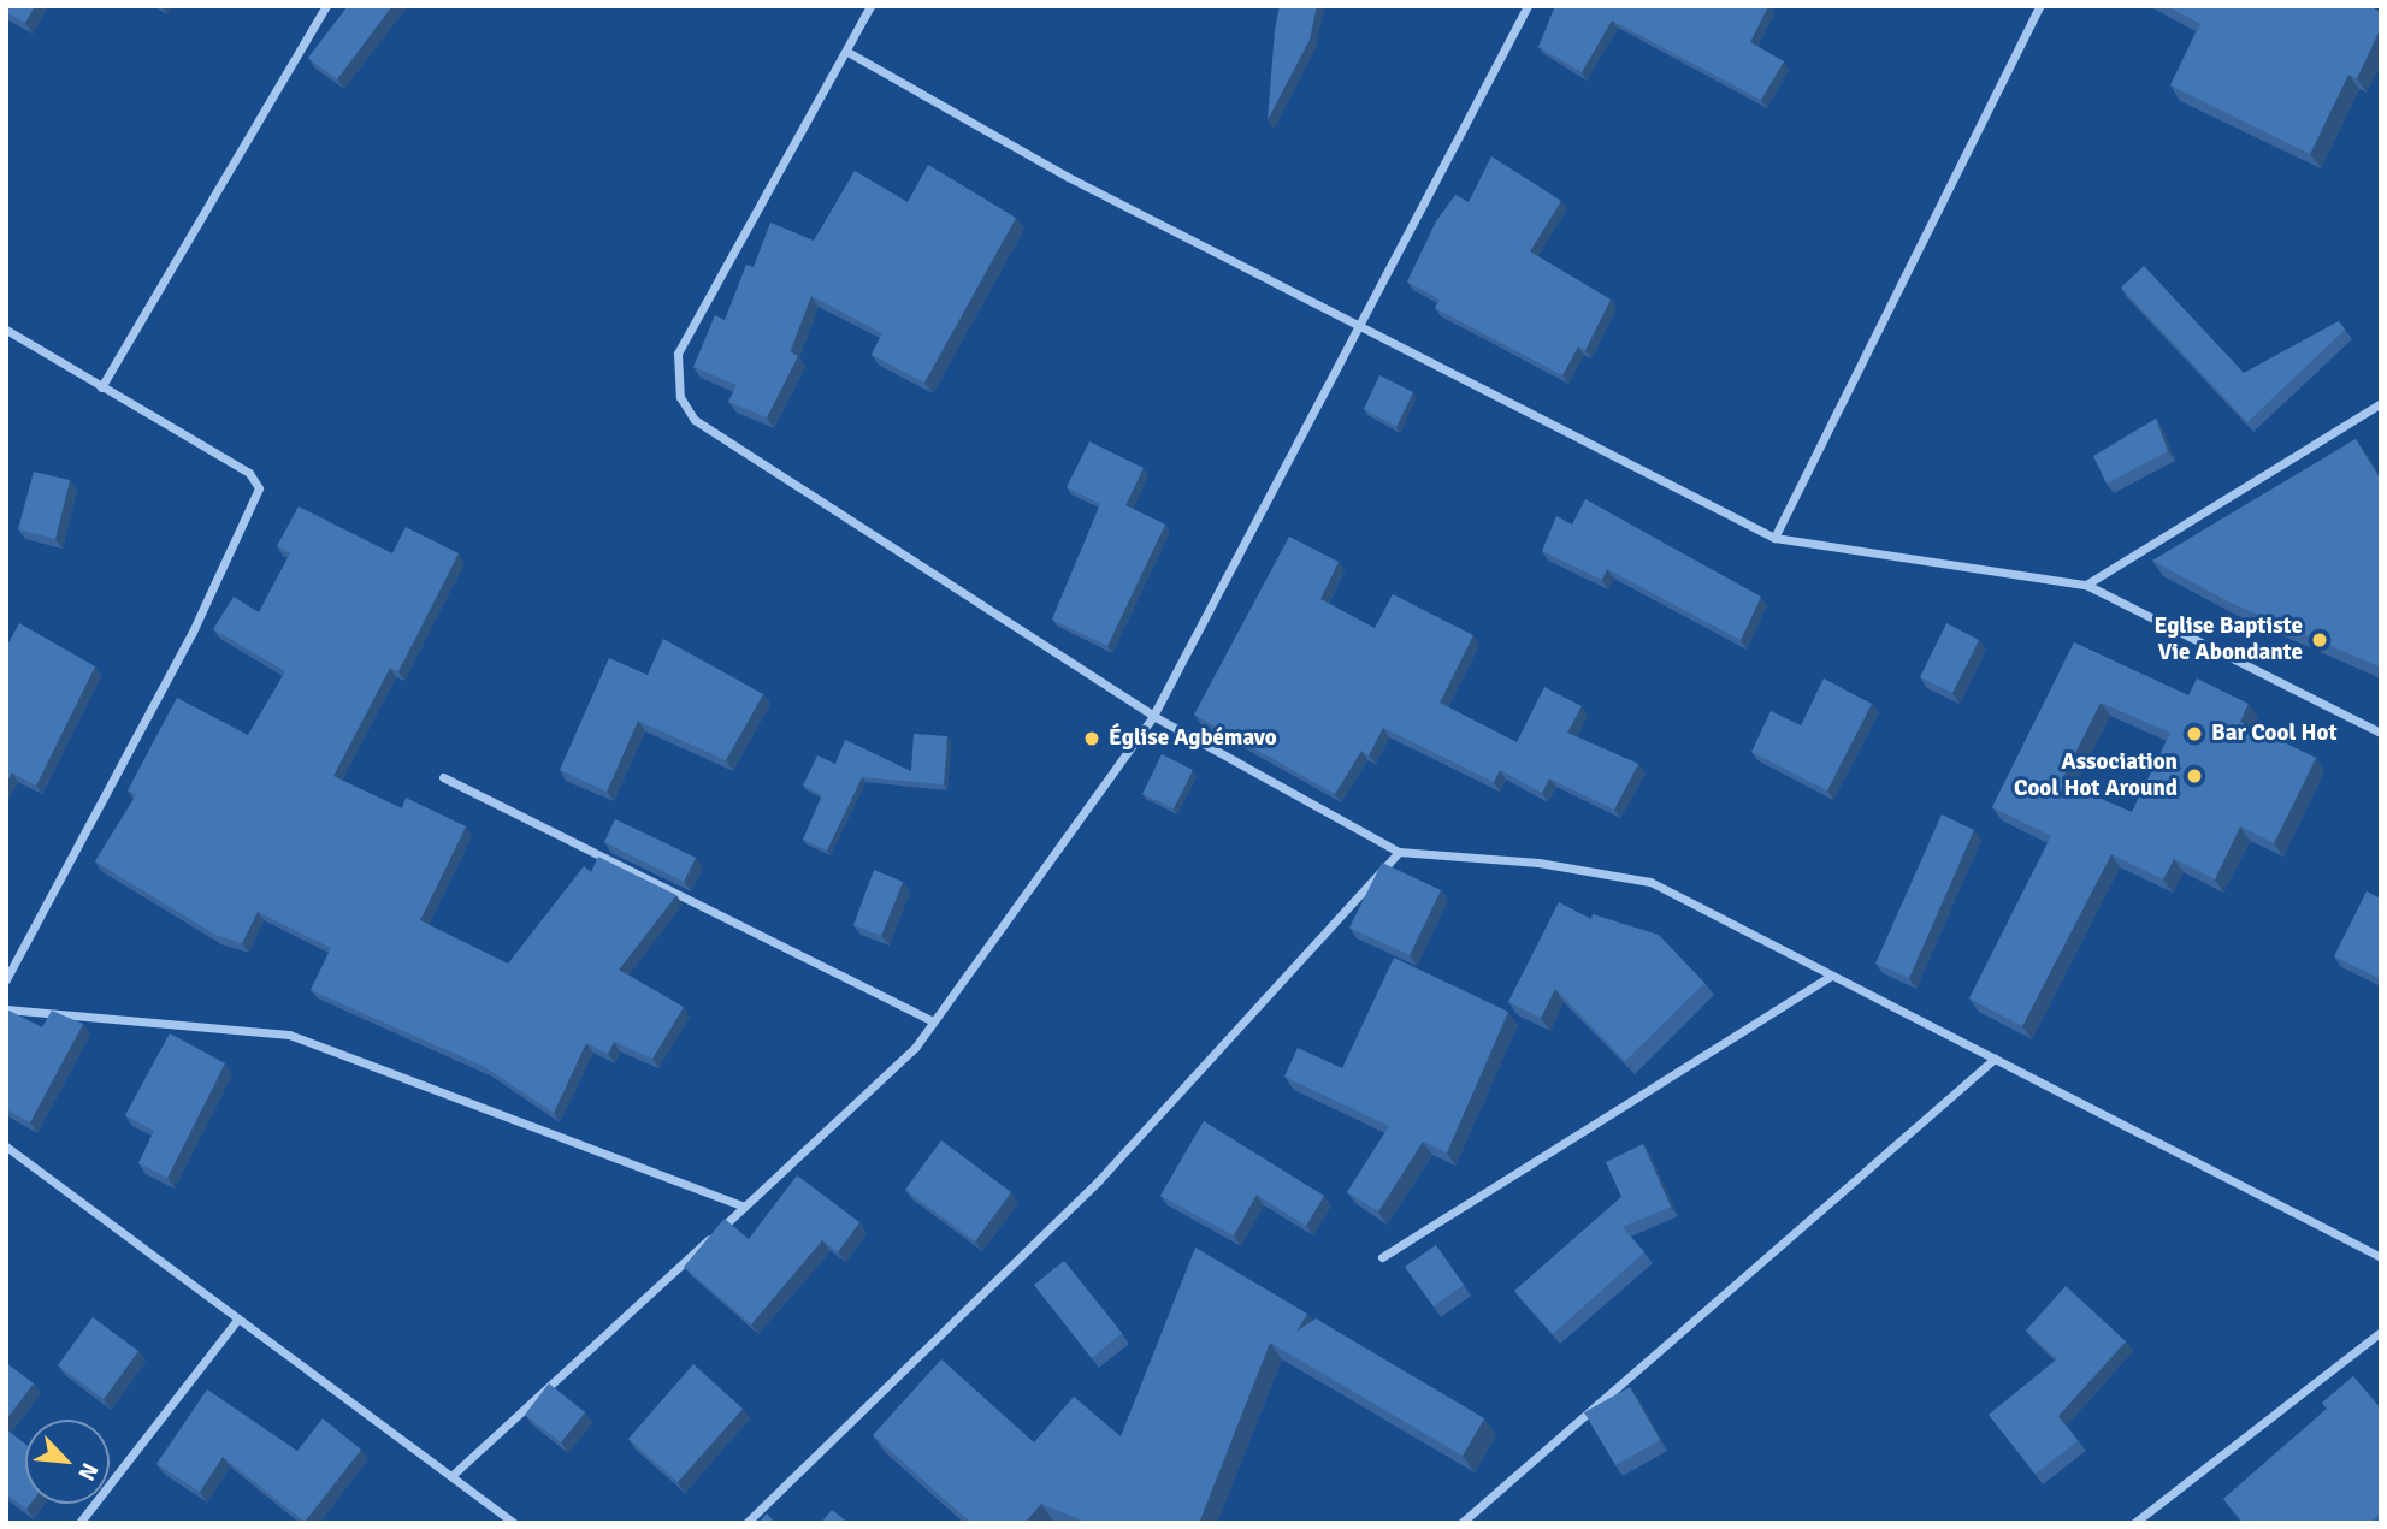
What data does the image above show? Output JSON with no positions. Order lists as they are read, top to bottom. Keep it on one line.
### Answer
{"places":["Eglise Baptiste Vie Abondante","Bar Cool Hot","Église Agbémavo","Association Cool Hot Around"],"north":"bottom right"}
